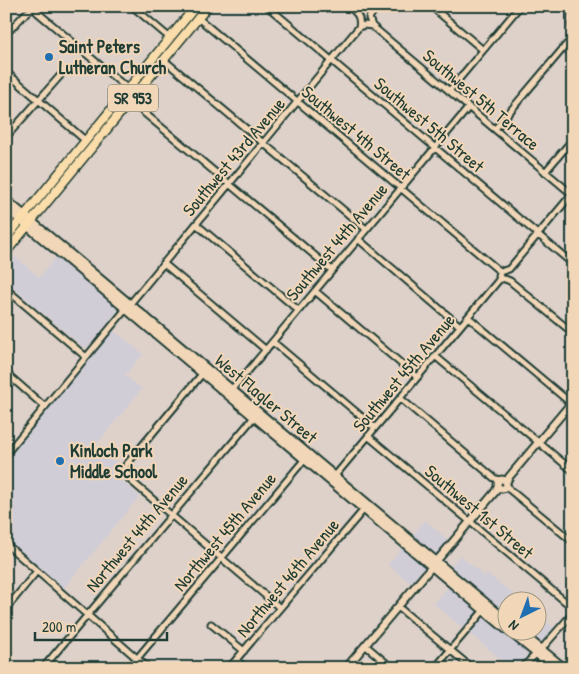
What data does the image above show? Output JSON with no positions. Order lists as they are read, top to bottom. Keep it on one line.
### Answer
{"streets":{"main road":["SR 953","West Flagler Street"],"street":["Southwest 5th Terrace","Southwest 5th Street","Southwest 4th Street","Southwest 43rd Avenue","Southwest 44th Avenue","Southwest 45th Avenue","Southwest 1st Street","Northwest 45th Avenue","Northwest 44th Avenue","Northwest 46th Avenue"]},"crossings":[["SR 953","Southwest 4th Street"],["SR 953","West Flagler Street"],["Southwest 5th Terrace","Southwest 43rd Avenue"],["Southwest 5th Terrace","Southwest 44th Avenue"],["Southwest 5th Terrace","Southwest 45th Avenue"],["Southwest 5th Street","Southwest 43rd Avenue"],["Southwest 5th Street","Southwest 44th Avenue"],["Southwest 5th Street","Southwest 45th Avenue"],["Southwest 4th Street","Southwest 43rd Avenue"],["Southwest 4th Street","Southwest 44th Avenue"],["Southwest 4th Street","Southwest 45th Avenue"],["Southwest 43rd Avenue","West Flagler Street"],["Southwest 44th Avenue","West Flagler Street"],["Southwest 45th Avenue","West Flagler Street"],["Southwest 45th Avenue","Southwest 1st Street"],["West Flagler Street","Northwest 45th Avenue"],["West Flagler Street","Northwest 44th Avenue"],["West Flagler Street","Northwest 46th Avenue"]],"places":["Saint Peters Lutheran Church","Kinloch Park Middle School"],"scale_bar":"200 m","north":"bottom left"}
